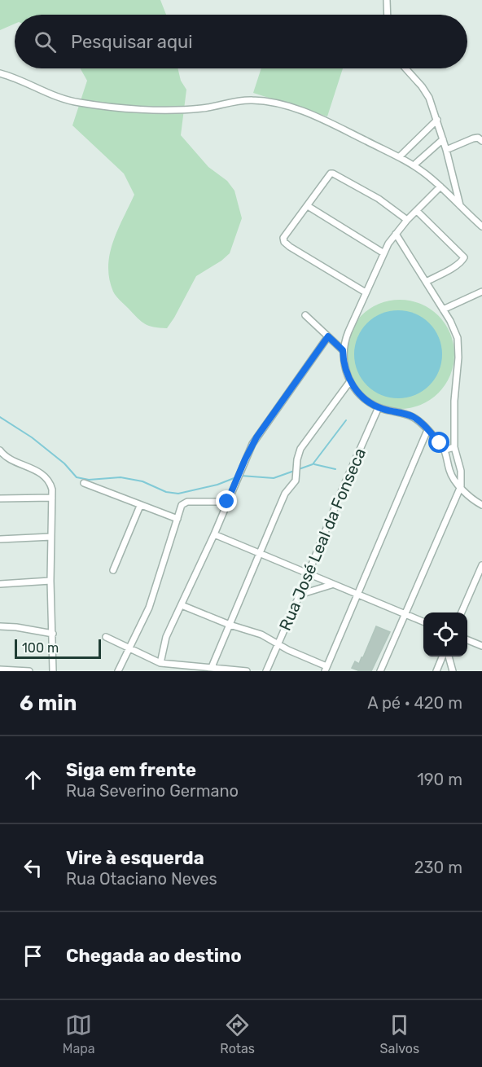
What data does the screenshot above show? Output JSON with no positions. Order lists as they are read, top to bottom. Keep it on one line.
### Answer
{"streets":{"street":["Rua José Leal da Fonseca"]},"scale_bar":"100 m","page":{"search":"Pesquisar aqui","scale":"100 m","heading":["6 min","A pé · 420 m"],"list":[["Siga em frente","Rua Severino Germano","190 m"],["Vire à esquerda","Rua Otaciano Neves","230 m"],"Chegada ao destino"],"nav":["Mapa","Rotas","Salvos"]}}
